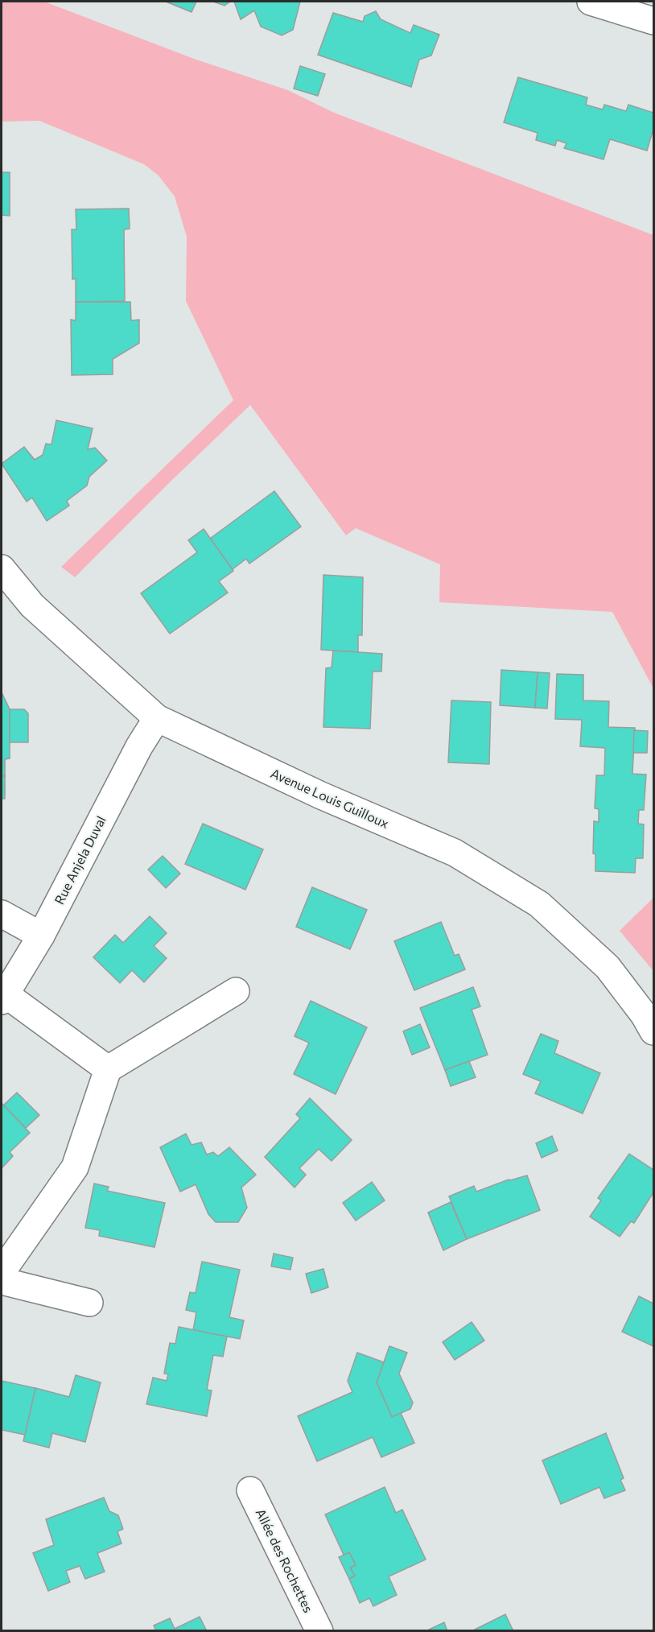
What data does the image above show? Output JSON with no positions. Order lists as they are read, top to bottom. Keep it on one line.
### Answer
{"streets":{"street":["Avenue Louis Guilloux","Rue Anjela Duval","Allée des Rochettes"]},"crossings":[["Avenue Louis Guilloux","Rue Anjela Duval"]]}
